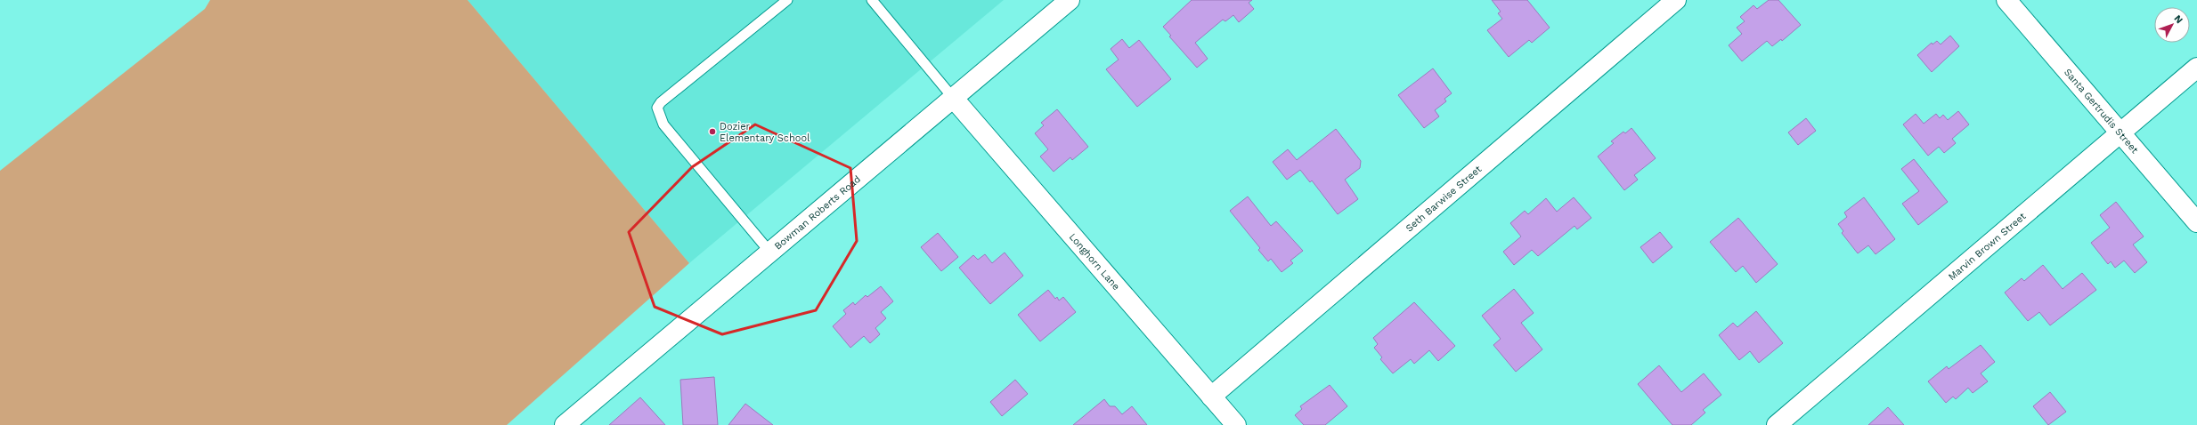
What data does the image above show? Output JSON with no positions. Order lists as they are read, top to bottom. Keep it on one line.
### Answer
{"streets":{"street":["Santa Gertrudis Street","Seth Barwise Street","Bowman Roberts Road","Marvin Brown Street","Longhorn Lane"]},"crossings":[["Santa Gertrudis Street","Marvin Brown Street"],["Seth Barwise Street","Longhorn Lane"],["Bowman Roberts Road","Longhorn Lane"]],"places":["Dozier Elementary School"],"north":"top right"}
